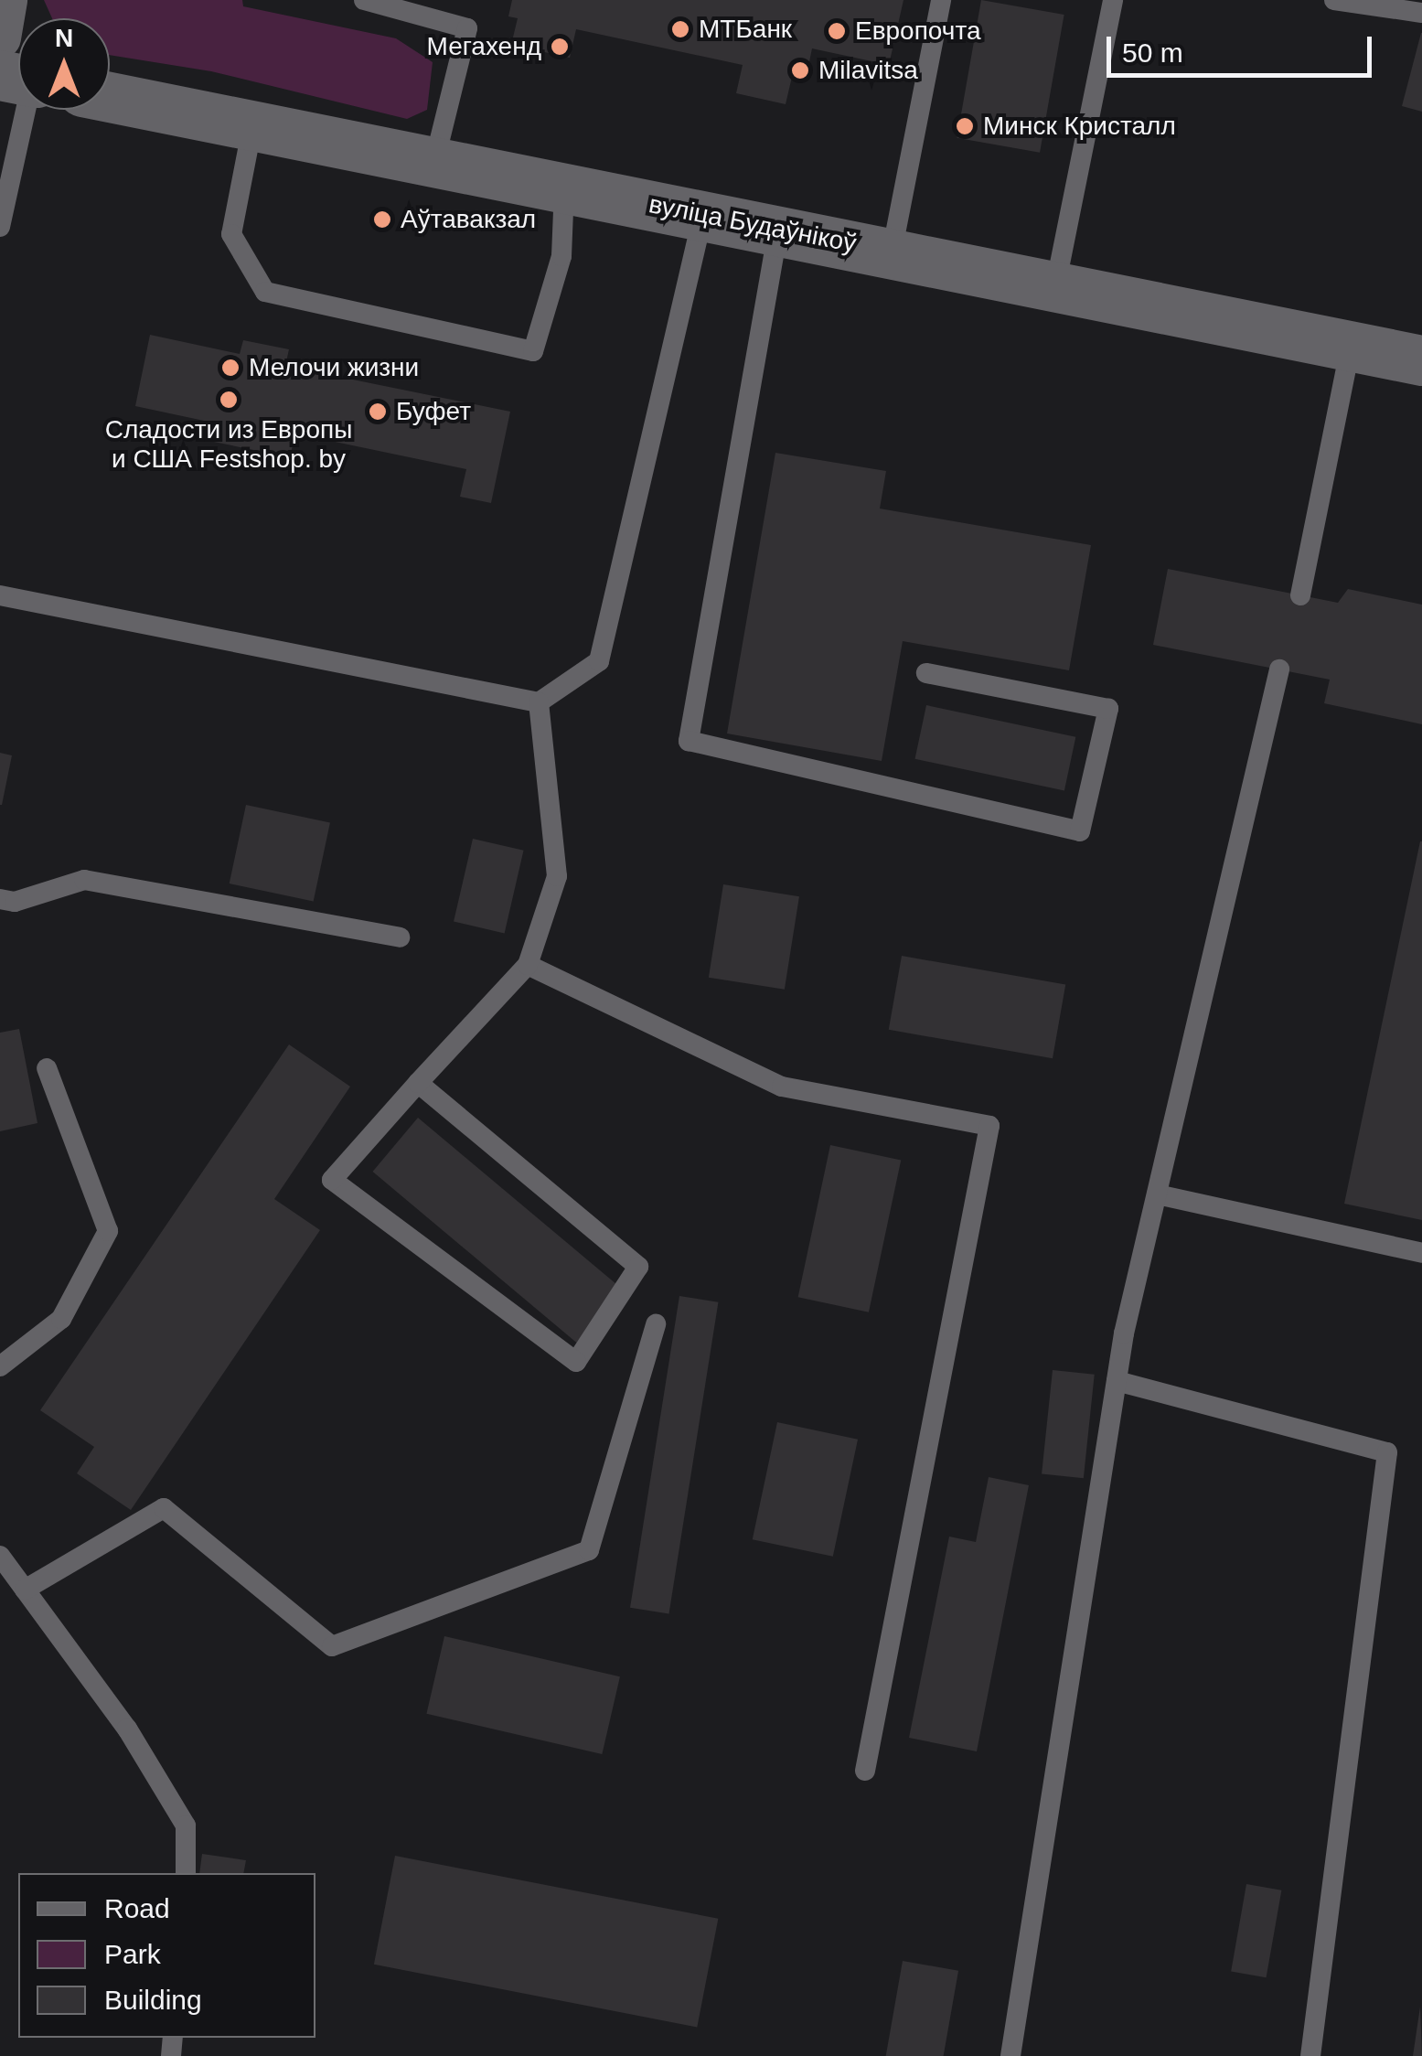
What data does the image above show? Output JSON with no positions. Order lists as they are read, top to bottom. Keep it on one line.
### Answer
{"streets":{"main road":["вуліца Будаўнікоў"]},"places":["МТБанк","Европочта","Мегахенд","Milavitsa","Минск Кристалл","Аўтавакзал","Мелочи жизни","Сладости из Европы и США Festshop. by","Буфет"],"legend":["Road","Park","Building"],"scale_bar":"50 m","north":"top"}
